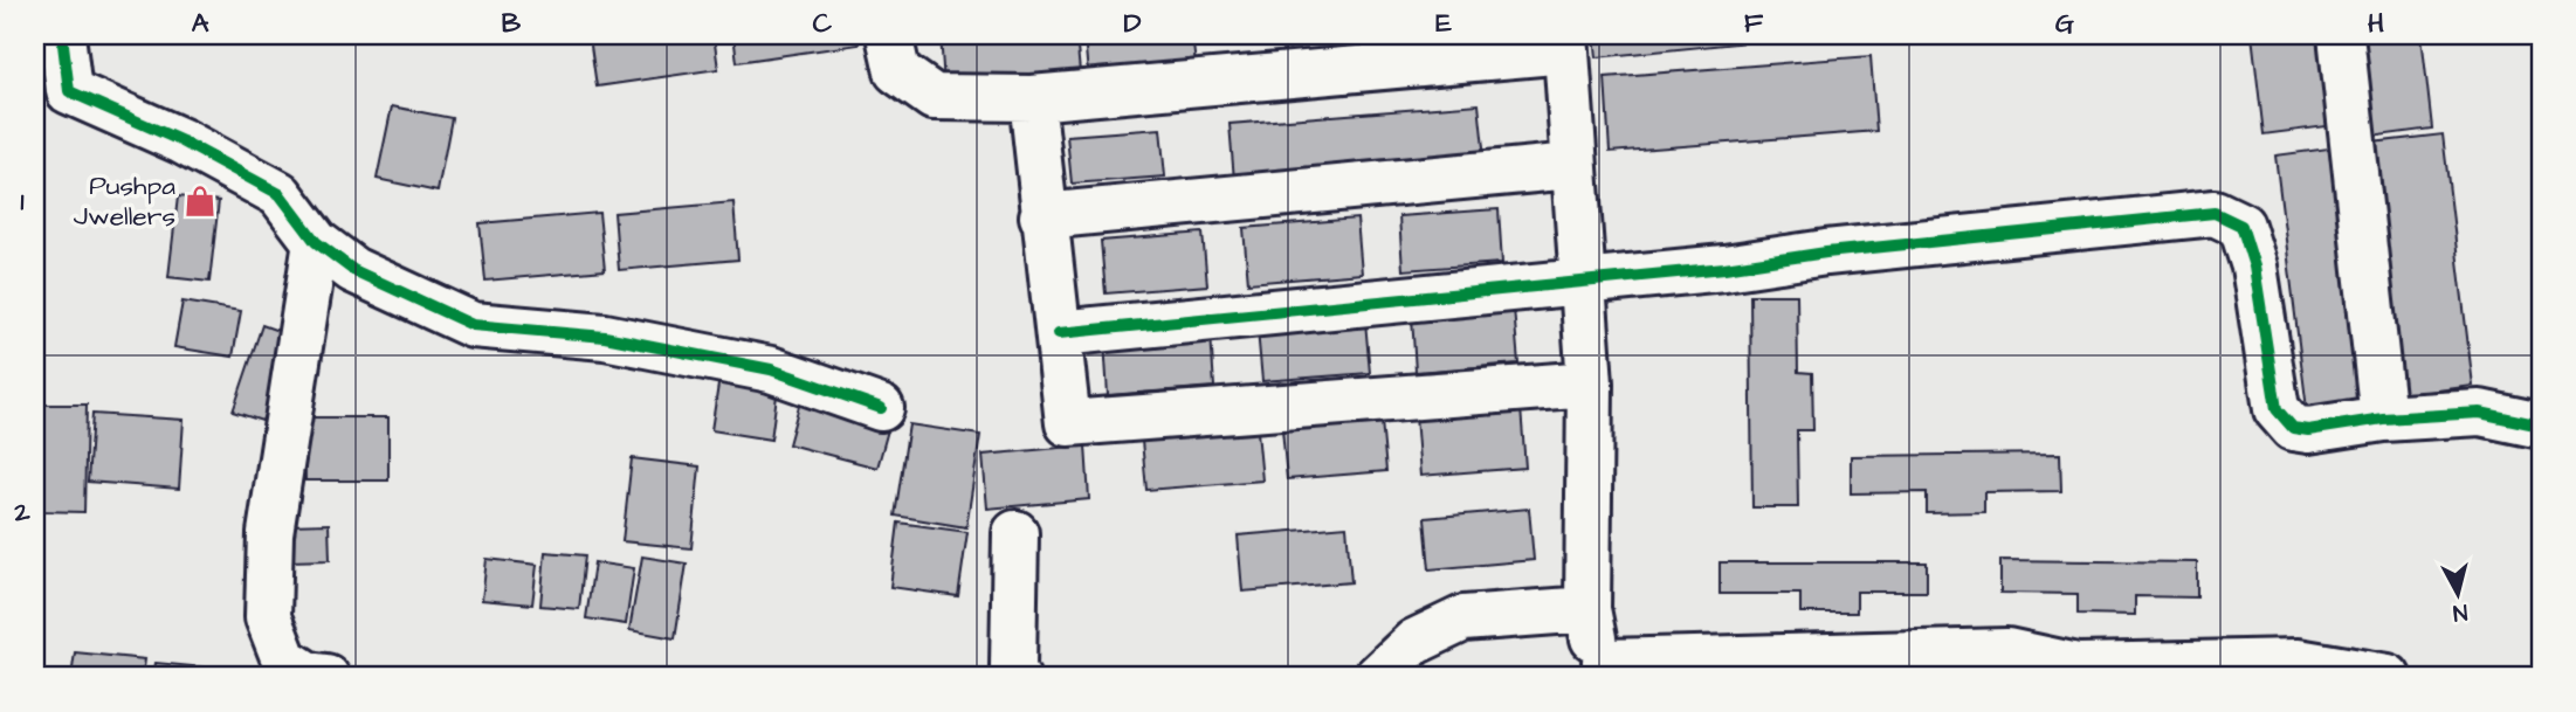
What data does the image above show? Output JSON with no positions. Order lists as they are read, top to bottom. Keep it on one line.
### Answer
{"places":{"shop":["Pushpa Jwellers"]},"north":"bottom","grid":{"columns":["A","B","C","D","E","F","G","H"],"rows":["1","2"]}}
